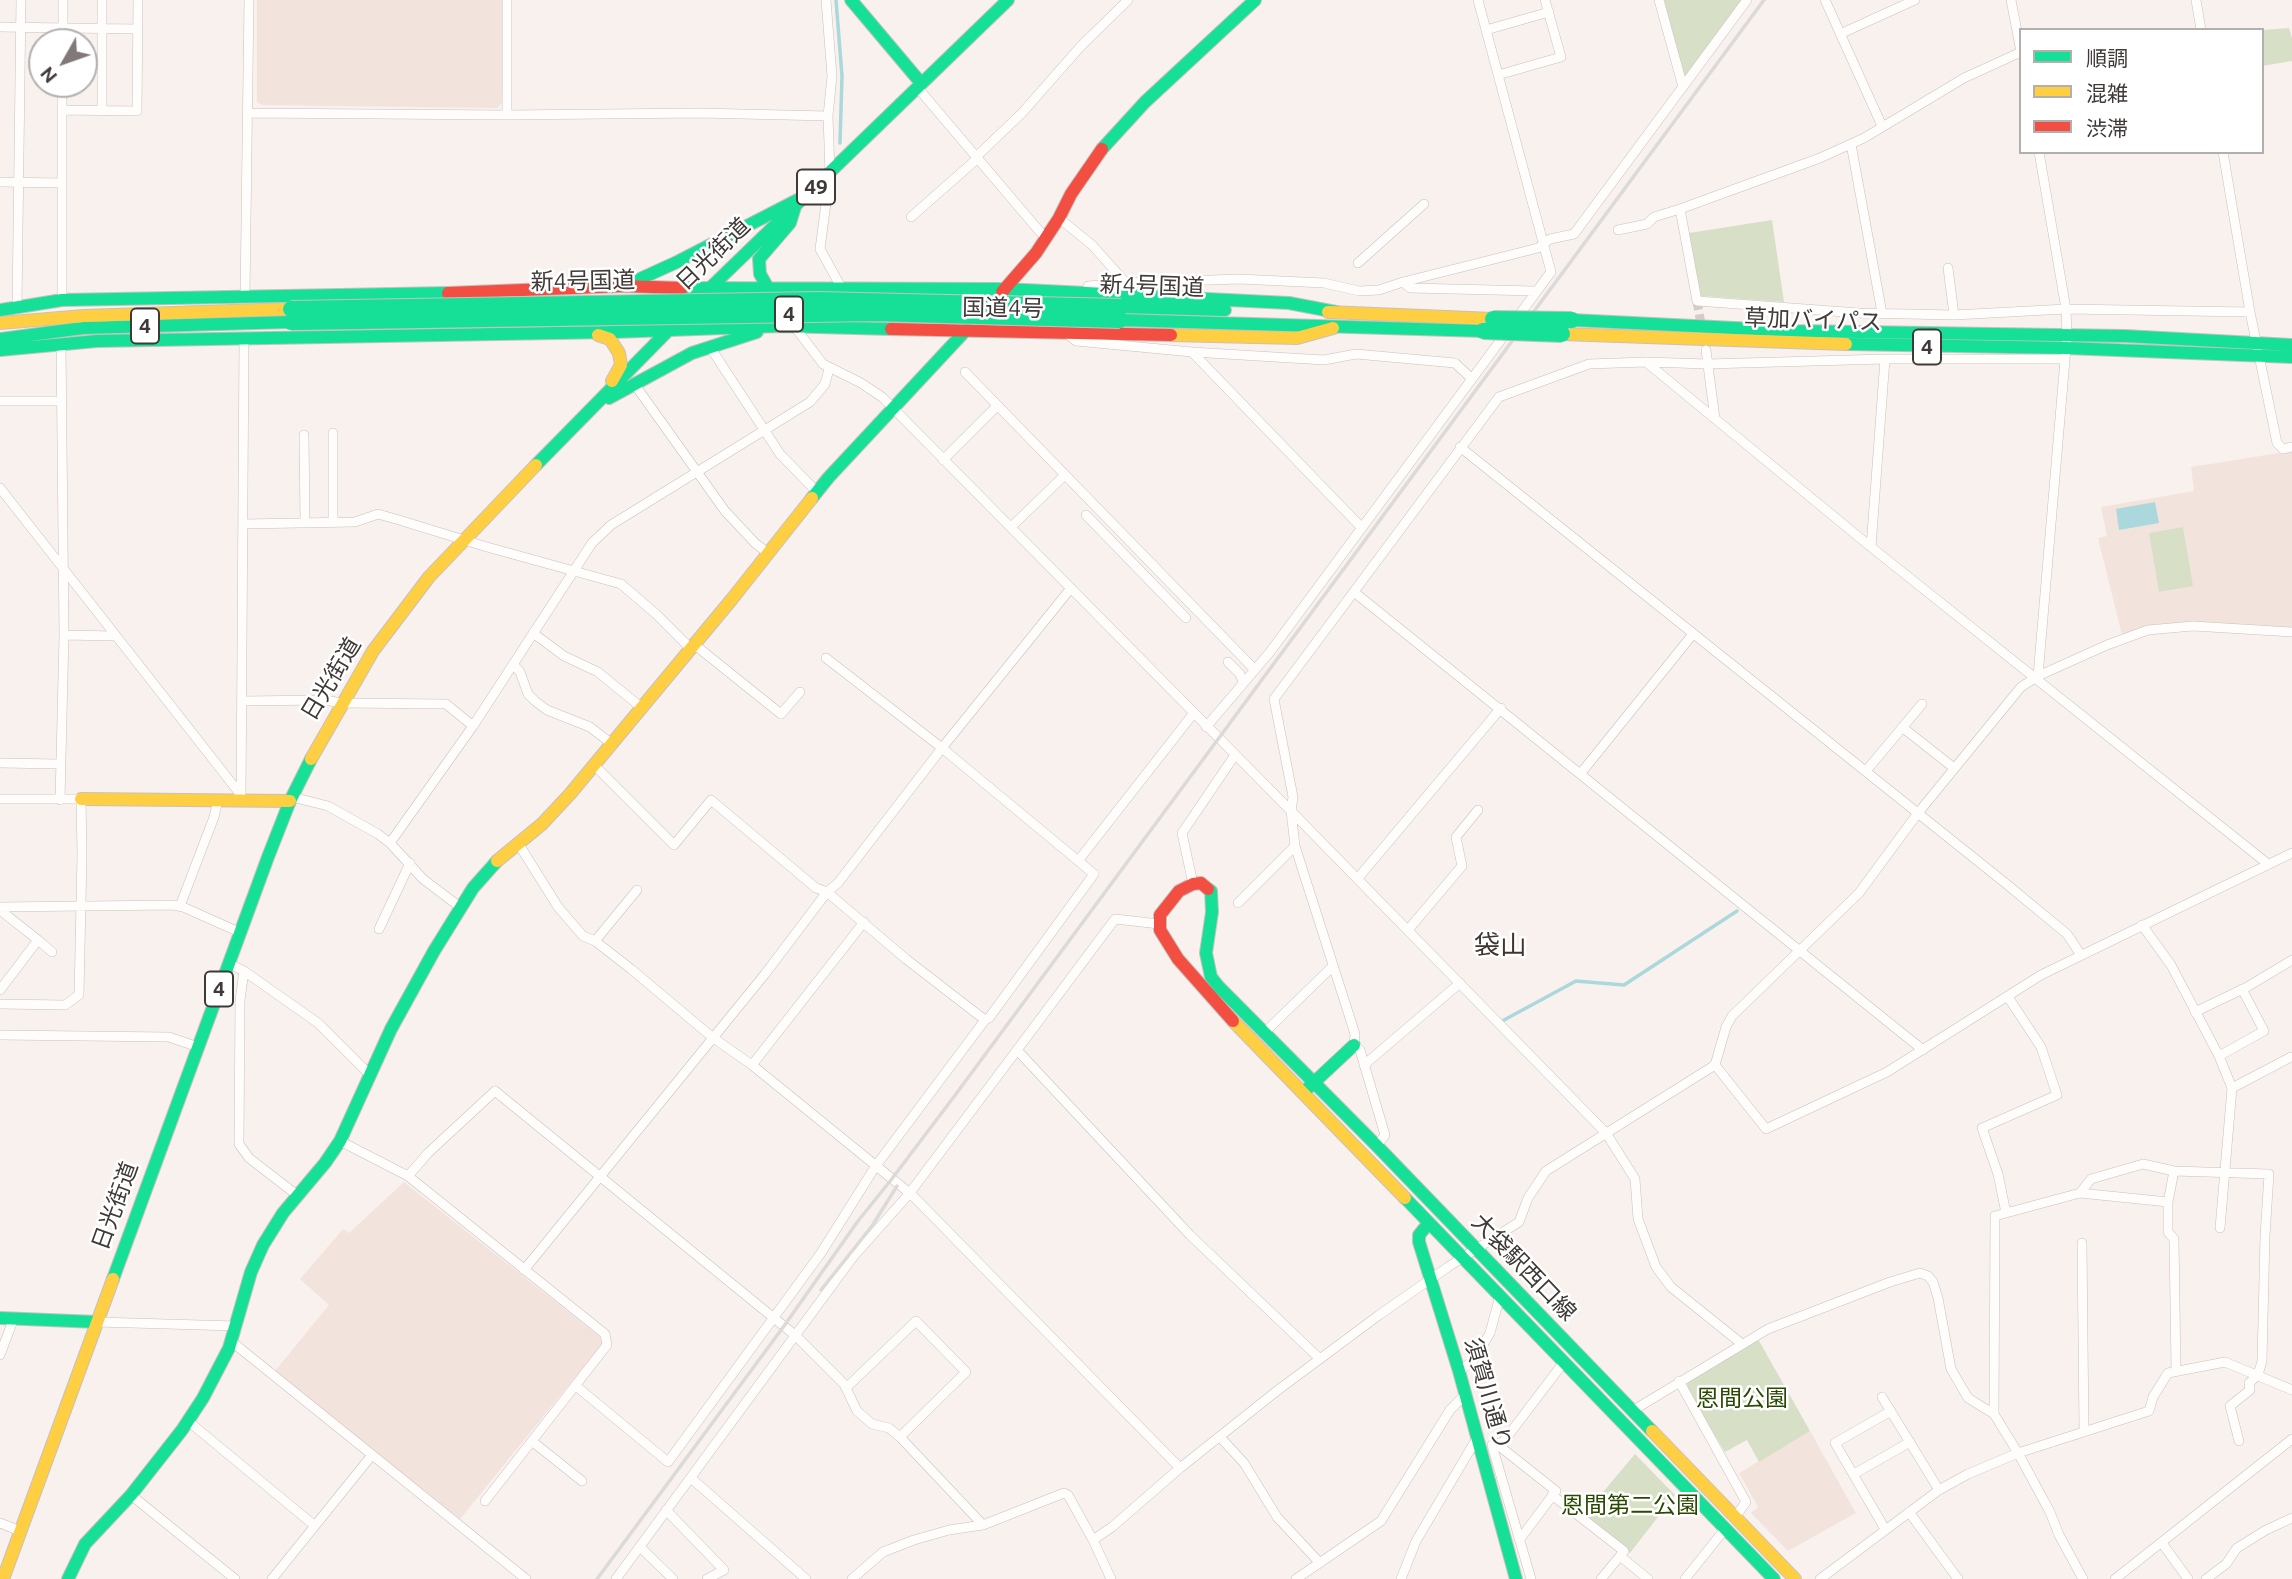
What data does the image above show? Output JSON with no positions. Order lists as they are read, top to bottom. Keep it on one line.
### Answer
{"streets":{"main road":["49","日光街道","新4号国道","国道4号","4","草加バイパス","大袋駅西口線","須賀川通り"]},"crossings":[["日光街道","国道4号"],["日光街道","4"],["新4号国道","国道4号"],["新4号国道","草加バイパス"],["国道4号","4"],["国道4号","草加バイパス"],["大袋駅西口線","須賀川通り"]],"districts":["袋山"],"parks":["恩間公園","恩間第二公園"],"legend":["順調","混雑","渋滞"],"north":"bottom left"}
